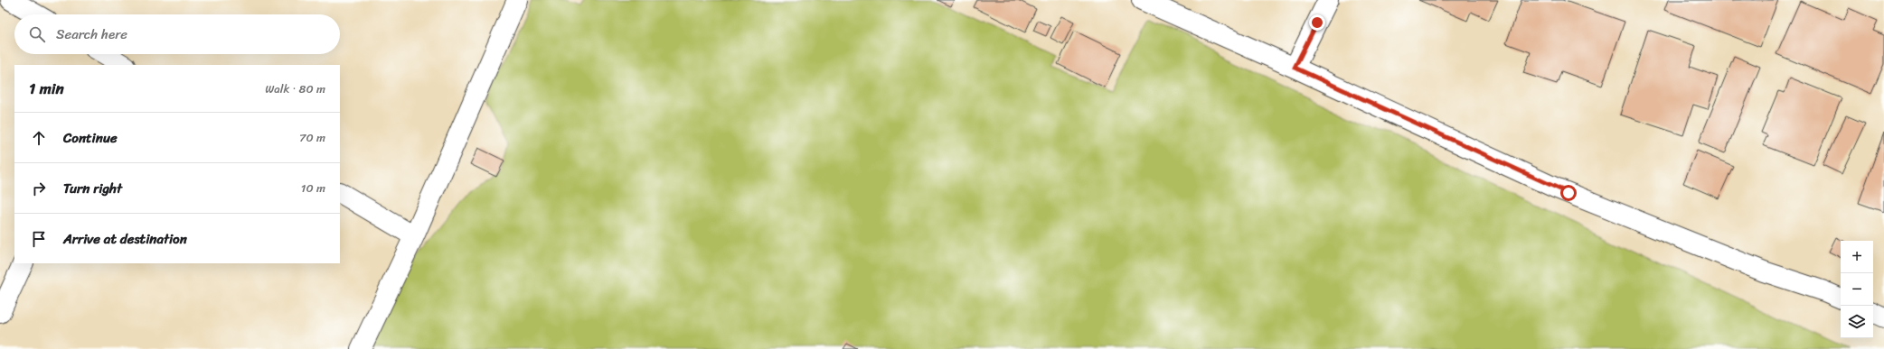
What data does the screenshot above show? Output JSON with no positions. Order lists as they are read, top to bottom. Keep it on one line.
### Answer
{"page":{"search":"Search here","heading":["1 min","Walk · 80 m"],"list":[["Continue","70 m"],["Turn right","10 m"],"Arrive at destination"],"map_buttons":["+","−"]}}
